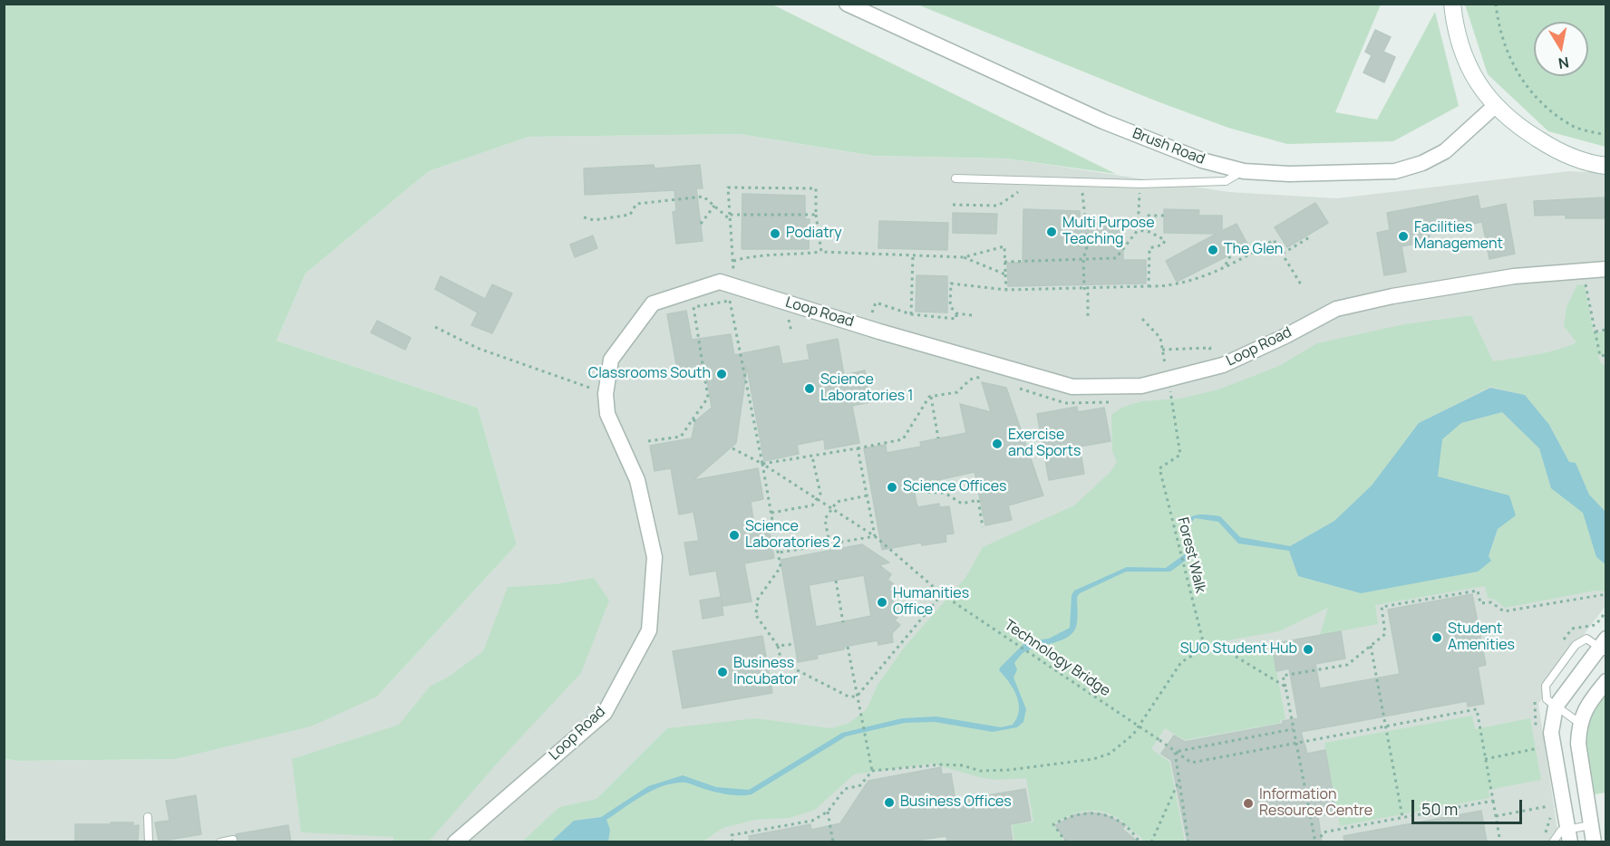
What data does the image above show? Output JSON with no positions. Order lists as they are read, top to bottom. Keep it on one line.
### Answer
{"streets":{"street":["Brush Road","Loop Road"],"path":["Forest Walk","Technology Bridge"]},"crossings":[["Loop Road","Forest Walk"]],"places":["Multi Purpose Teaching","Podiatry","Facilities Management","The Glen","Classrooms South","Science Laboratories 1","Exercise and Sports","Science Offices","Science Laboratories 2","Humanities Office","Student Amenities","SUO Student Hub","Business Incubator","Business Offices","Information Resource Centre"],"scale_bar":"50 m","north":"bottom"}
